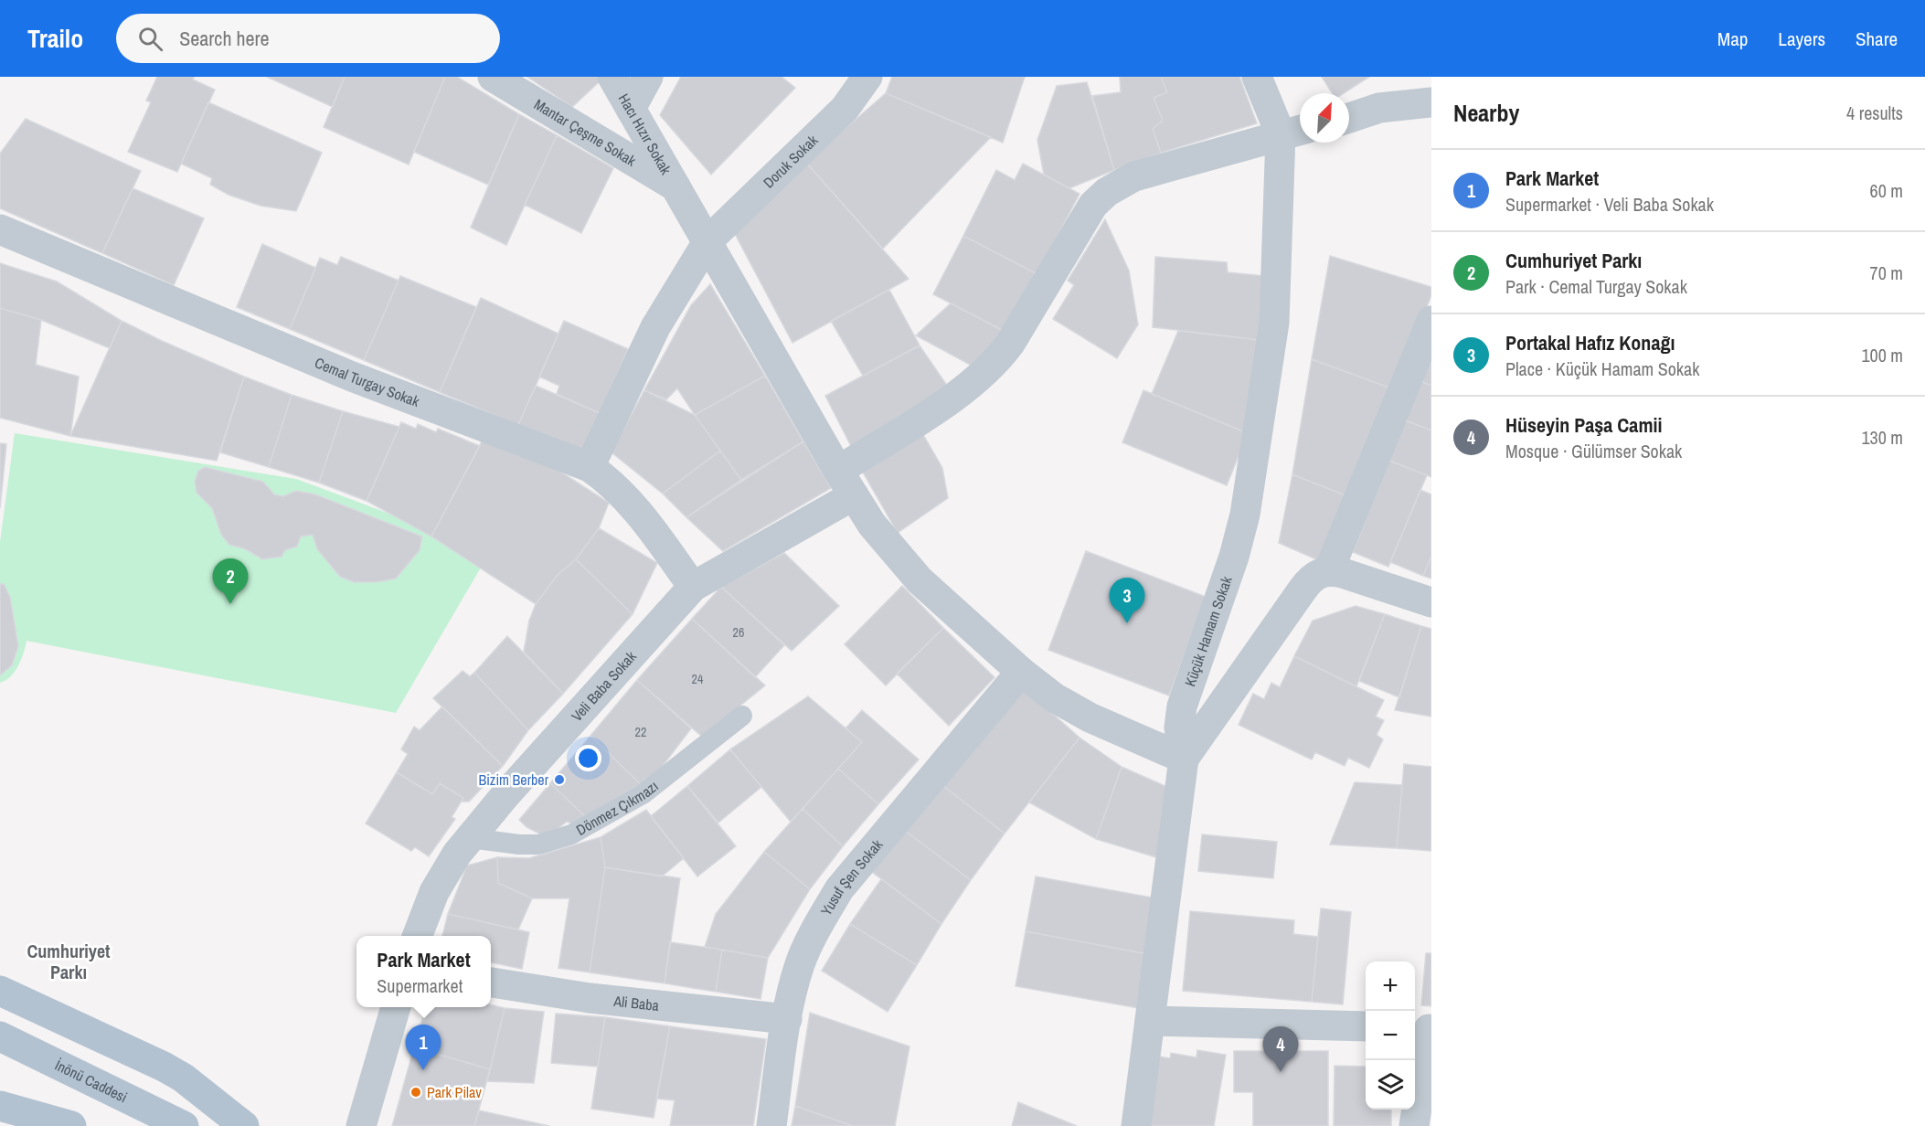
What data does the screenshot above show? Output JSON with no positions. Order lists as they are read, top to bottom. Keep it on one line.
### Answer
{"streets":{"main road":["İnönü Caddesi"],"street":["Hacı Hızır Sokak","Mantar Çeşme Sokak","Doruk Sokak","Cemal Turgay Sokak","Küçük Hamam Sokak","Veli Baba Sokak","Yusuf Şen Sokak","Ali Baba"],"lane":["Dönmez Çıkmazı"]},"crossings":[["Hacı Hızır Sokak","Mantar Çeşme Sokak"],["Hacı Hızır Sokak","Doruk Sokak"],["Hacı Hızır Sokak","Küçük Hamam Sokak"],["Hacı Hızır Sokak","Veli Baba Sokak"],["Hacı Hızır Sokak","Yusuf Şen Sokak"],["Doruk Sokak","Cemal Turgay Sokak"],["Cemal Turgay Sokak","Veli Baba Sokak"],["Veli Baba Sokak","Dönmez Çıkmazı"],["Yusuf Şen Sokak","Ali Baba"]],"districts":["Cumhuriyet Parkı"],"places":["Bizim Berber","Park Pilav"],"house_numbers":["26","24","22"],"north":"top right","page":{"header":"Trailo","search":"Search here","nav":["Map","Layers","Share"],"heading":["Nearby","4 results"],"list":[{"mark":"1","name":"Park Market","note":"Supermarket · Veli Baba Sokak","value":"60 m"},{"mark":"2","name":"Cumhuriyet Parkı","note":"Park · Cemal Turgay Sokak","value":"70 m"},{"mark":"3","name":"Portakal Hafız Konağı","note":"Place · Küçük Hamam Sokak","value":"100 m"},{"mark":"4","name":"Hüseyin Paşa Camii","note":"Mosque · Gülümser Sokak","value":"130 m"}],"pins":["2","3","1","4"],"popup":["Park Market","Supermarket"],"map_buttons":["+","−"]}}
